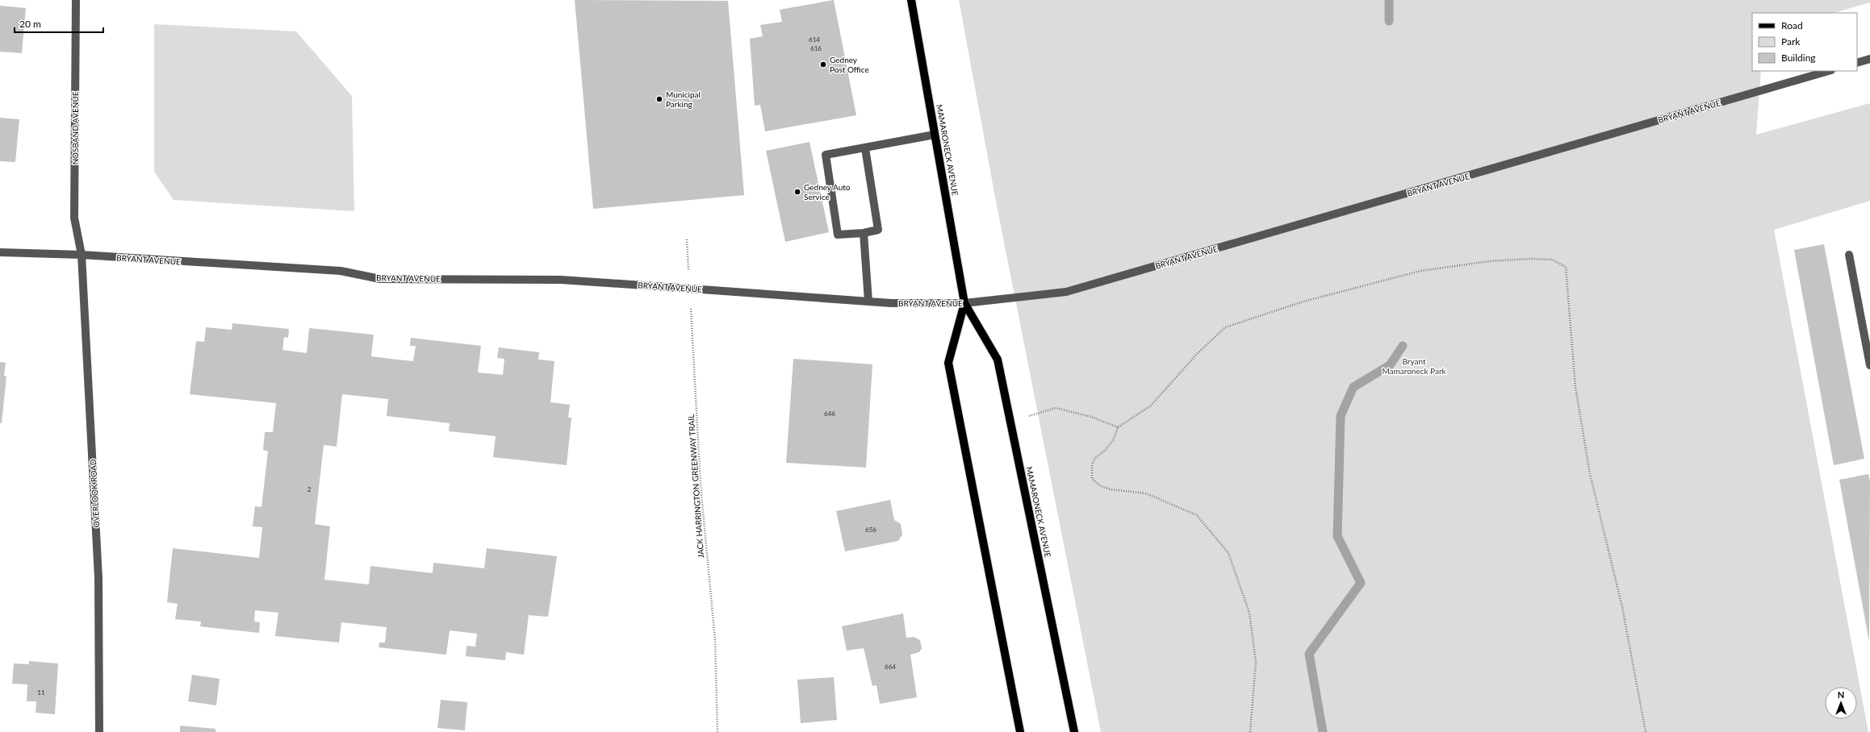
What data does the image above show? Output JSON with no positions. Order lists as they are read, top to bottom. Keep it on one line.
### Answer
{"streets":{"main road":["MAMARONECK AVENUE"],"street":["BRYANT AVENUE","NOSBAND AVENUE","OVERLOOK ROAD"],"path":["JACK HARRINGTON GREENWAY TRAIL"]},"crossings":[["BRYANT AVENUE","NOSBAND AVENUE"],["BRYANT AVENUE","MAMARONECK AVENUE"],["BRYANT AVENUE","OVERLOOK ROAD"],["NOSBAND AVENUE","OVERLOOK ROAD"]],"parks":["Bryant Mamaroneck Park"],"places":["Gedney Post Office","Municipal Parking","Gedney Auto Service"],"house_numbers":["614","616","646","2","656","664","11"],"legend":["Road","Park","Building"],"scale_bar":"20 m","north":"top"}
